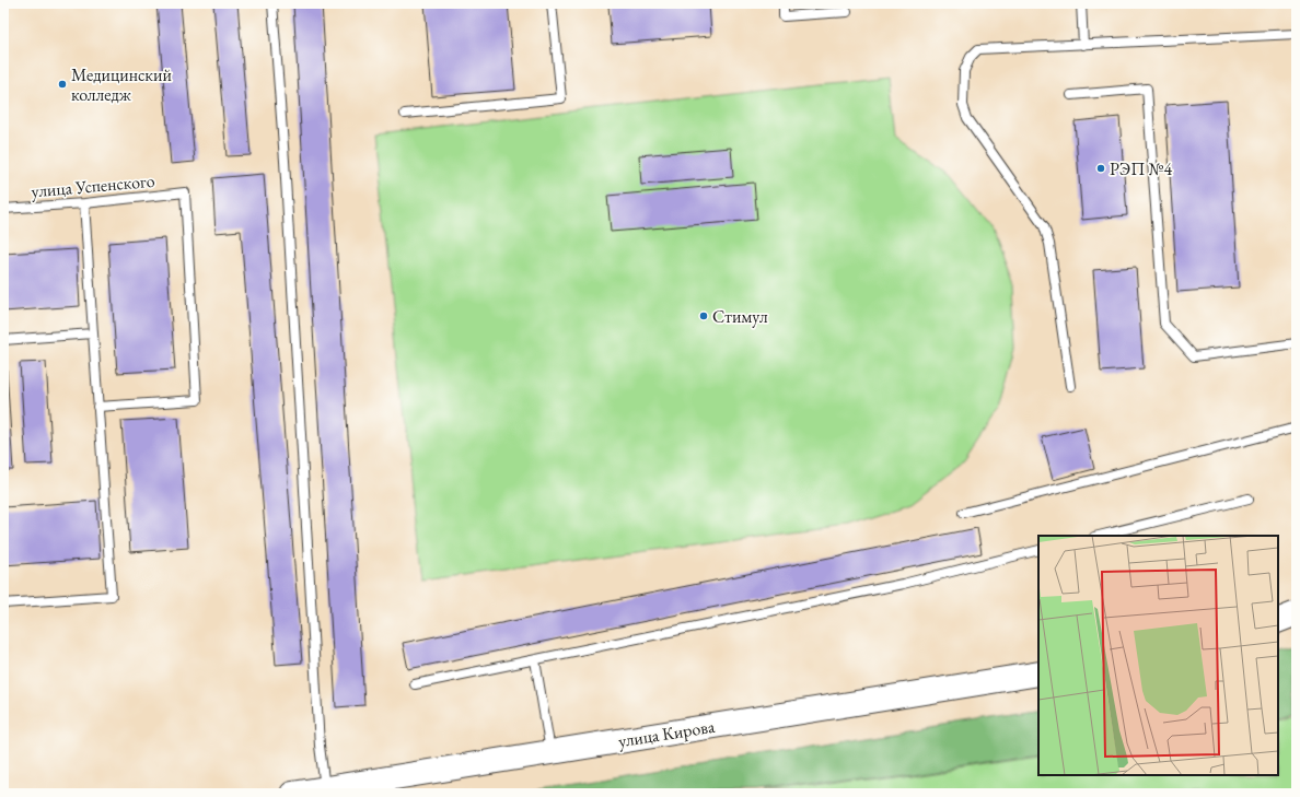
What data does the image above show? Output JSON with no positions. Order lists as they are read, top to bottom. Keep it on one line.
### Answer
{"streets":{"main road":["улица Кирова"],"lane":["улица Успенского"]},"places":["Медицинский колледж","РЭП №4","Стимул"]}
